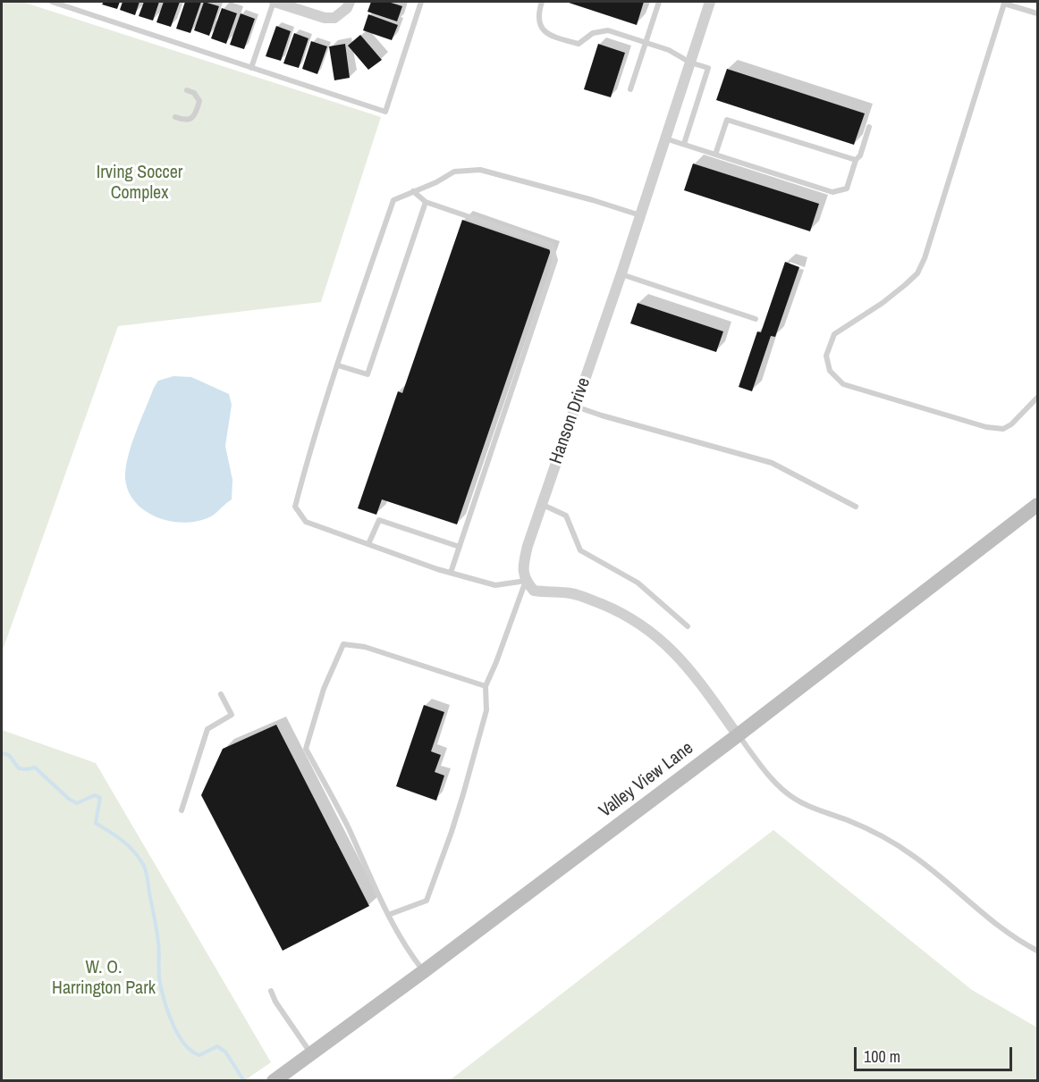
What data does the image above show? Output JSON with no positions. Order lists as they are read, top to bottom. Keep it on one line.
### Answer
{"streets":{"main road":["Valley View Lane"],"street":["Hanson Drive"]},"parks":["Irving Soccer Complex","W. O. Harrington Park"],"scale_bar":"100 m"}
